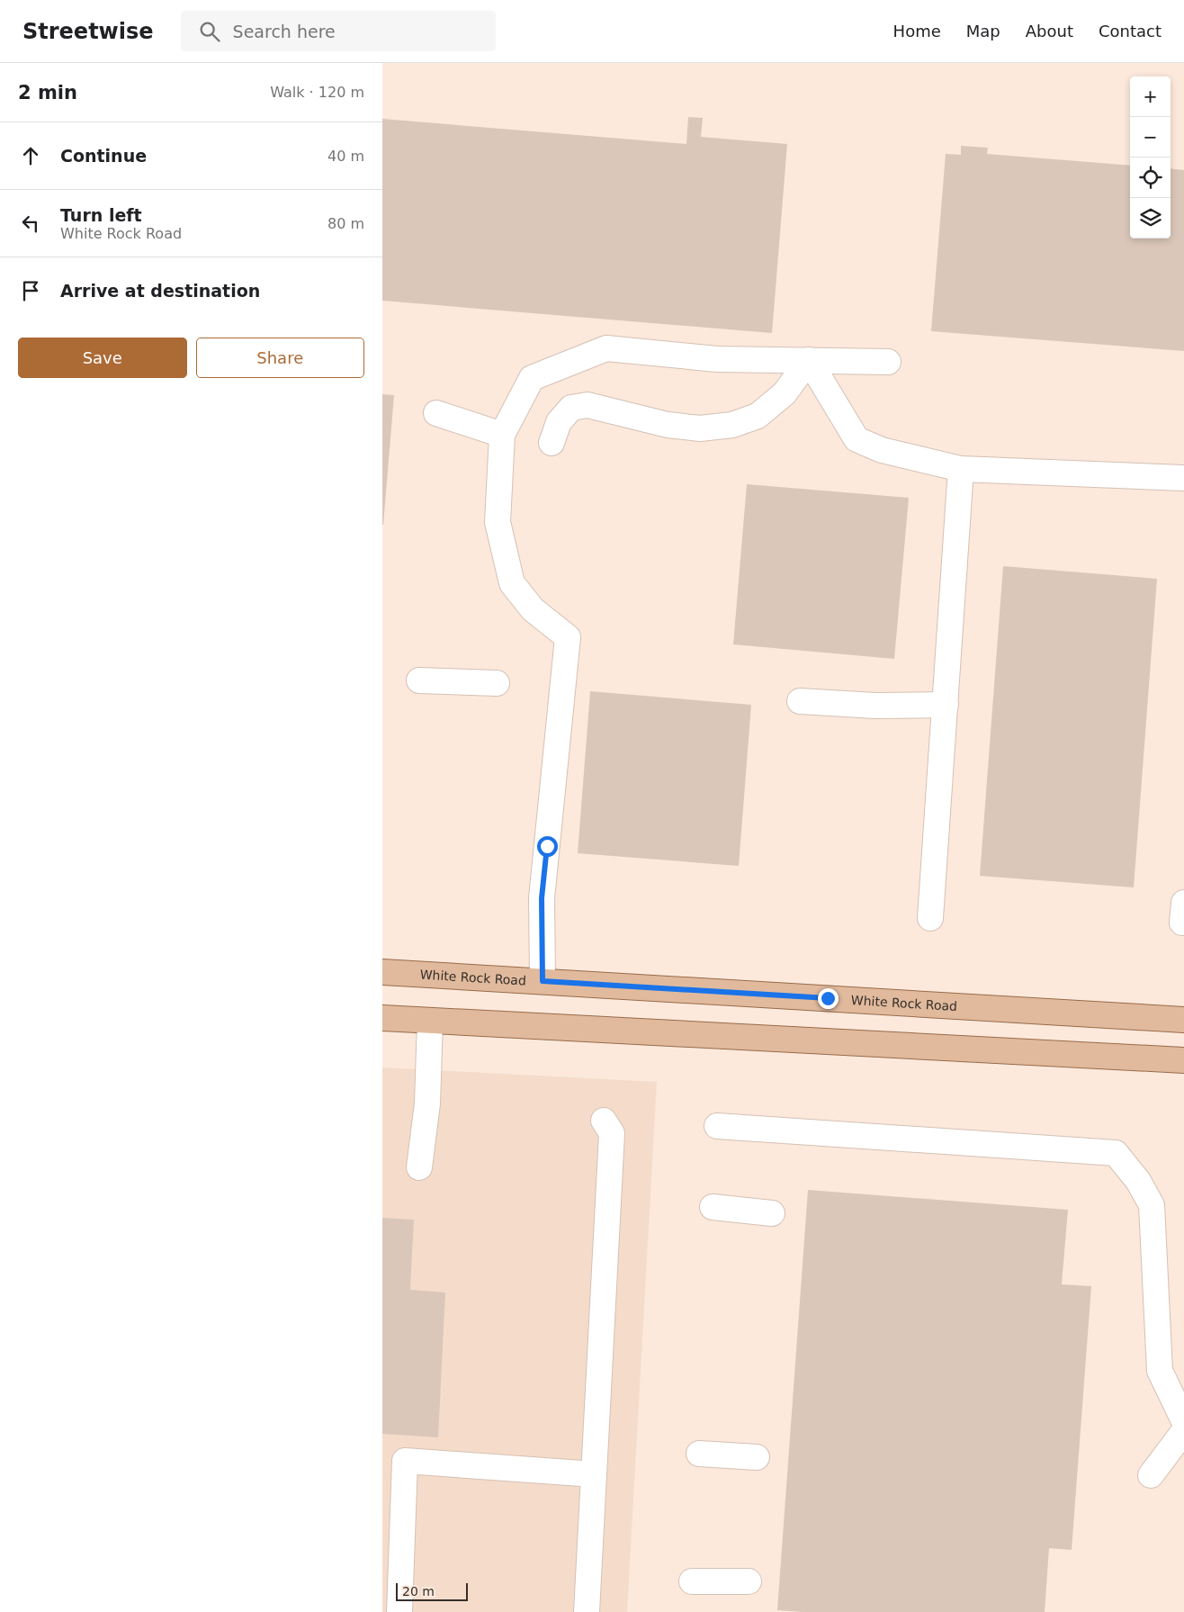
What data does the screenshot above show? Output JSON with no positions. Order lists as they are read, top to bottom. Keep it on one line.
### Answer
{"streets":{"main road":["White Rock Road"]},"scale_bar":"20 m","page":{"header":"Streetwise","search":"Search here","nav":["Home","Map","About","Contact"],"heading":["2 min","Walk · 120 m"],"map_buttons":["+","−"],"list":[["Continue","40 m"],["Turn left","White Rock Road","80 m"],"Arrive at destination"],"buttons":["Save","Share"],"scale":"20 m"}}
